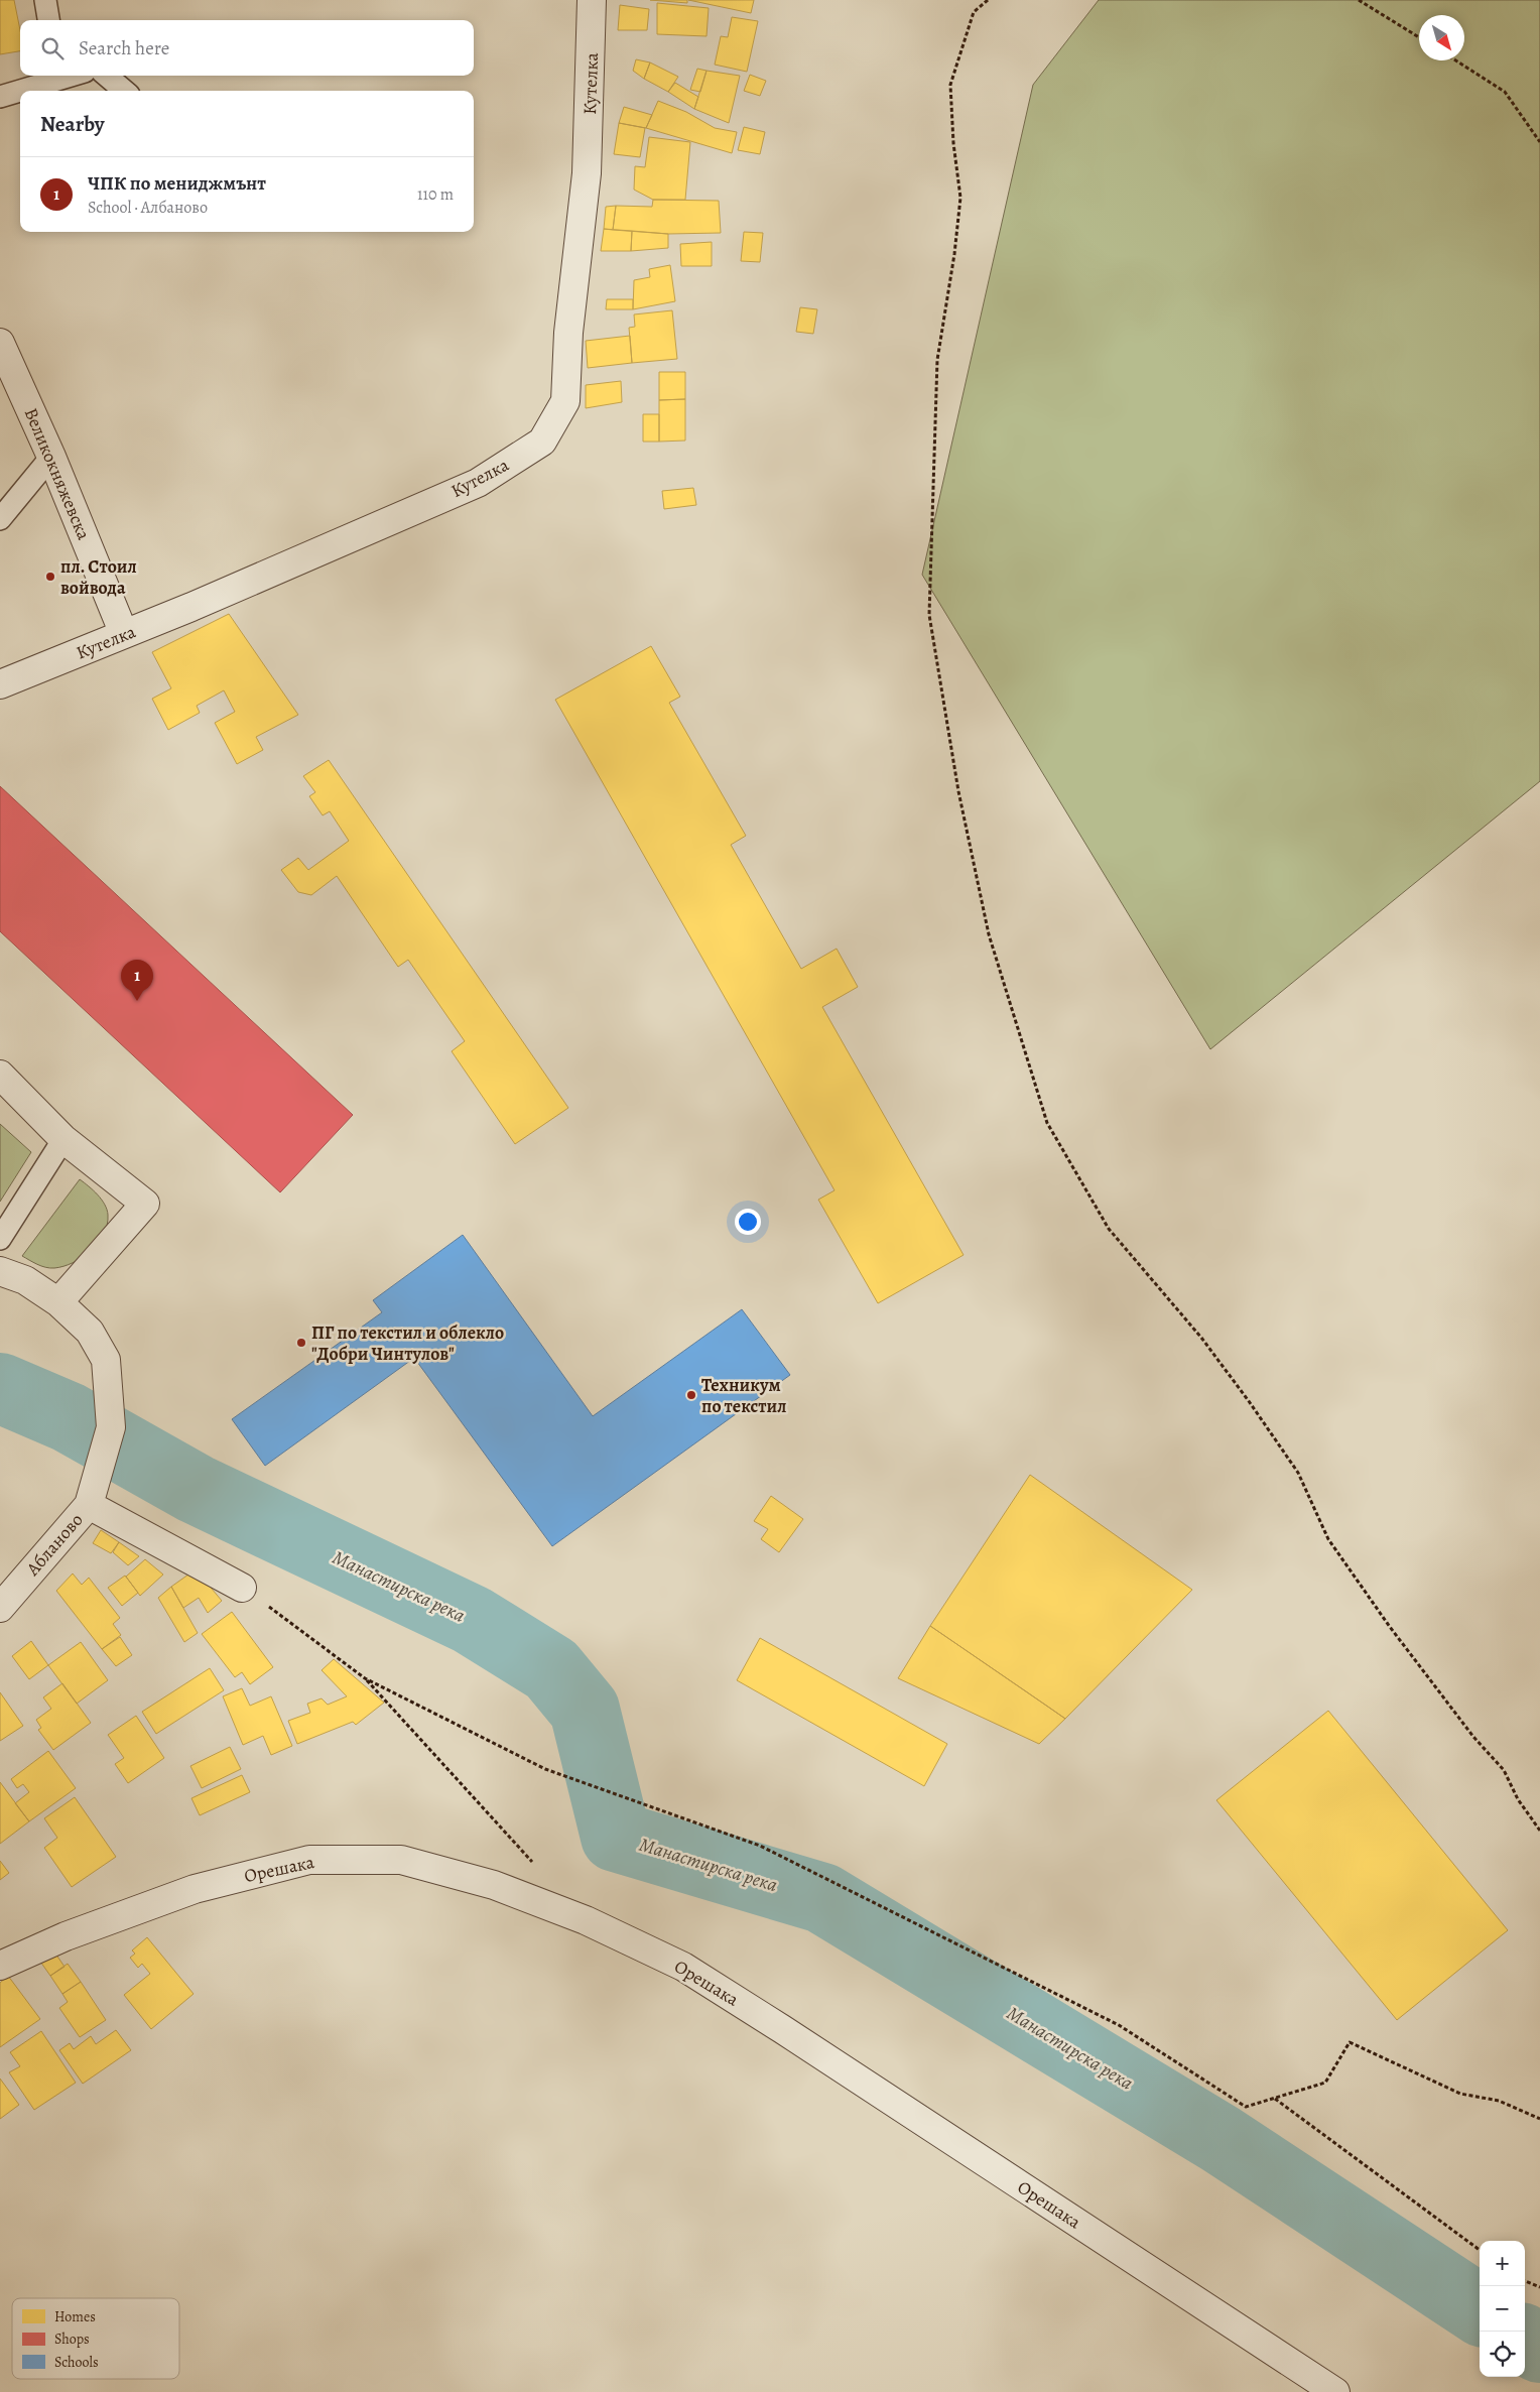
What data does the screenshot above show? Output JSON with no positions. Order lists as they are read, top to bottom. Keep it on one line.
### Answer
{"streets":{"street":["Кутелка","Великокняжевска","Абланово","Орешака"]},"crossings":[["Кутелка","Великокняжевска"]],"water":["Манастирска река"],"places":["пл. Стоил войвода","ПГ по текстил и облекло \"Добри Чинтулов\"","Техникум по текстил"],"legend":["Homes","Shops","Schools"],"north":"bottom right","page":{"search":"Search here","heading":"Nearby","list":[{"mark":"1","name":"ЧПК по мениджмънт","note":"School · Албаново","value":"110 m"}],"pins":"1","map_buttons":["+","−"]}}
